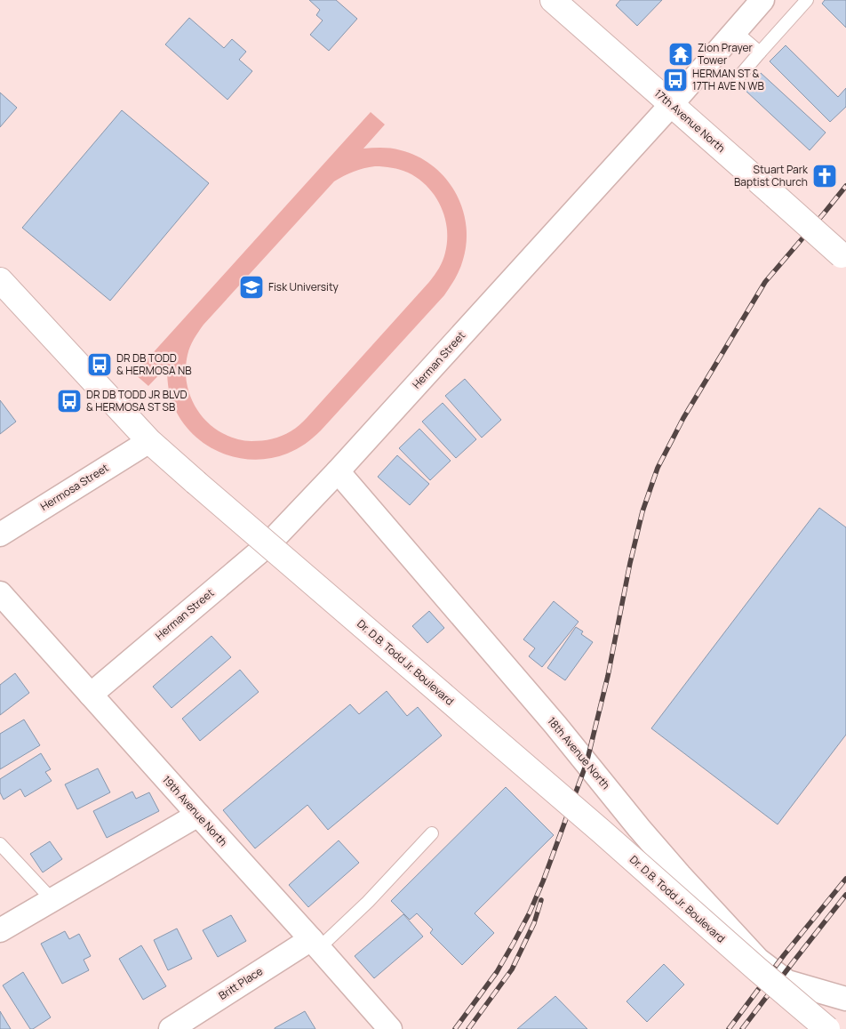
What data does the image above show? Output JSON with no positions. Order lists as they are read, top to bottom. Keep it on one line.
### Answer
{"streets":{"main road":["17th Avenue North","Dr. D.B. Todd Jr. Boulevard"],"street":["Herman Street","Hermosa Street","18th Avenue North","19th Avenue North","Britt Place"]},"crossings":[["17th Avenue North","Herman Street"],["Herman Street","18th Avenue North"],["Herman Street","19th Avenue North"],["Hermosa Street","Dr. D.B. Todd Jr. Boulevard"],["19th Avenue North","Britt Place"]],"places":{"temple":["Zion Prayer Tower"],"bus stop":["HERMAN ST & 17TH AVE N WB","DR DB TODD & HERMOSA NB","DR DB TODD JR BLVD & HERMOSA ST SB"],"church":["Stuart Park Baptist Church"],"school or university":["Fisk University"]}}
